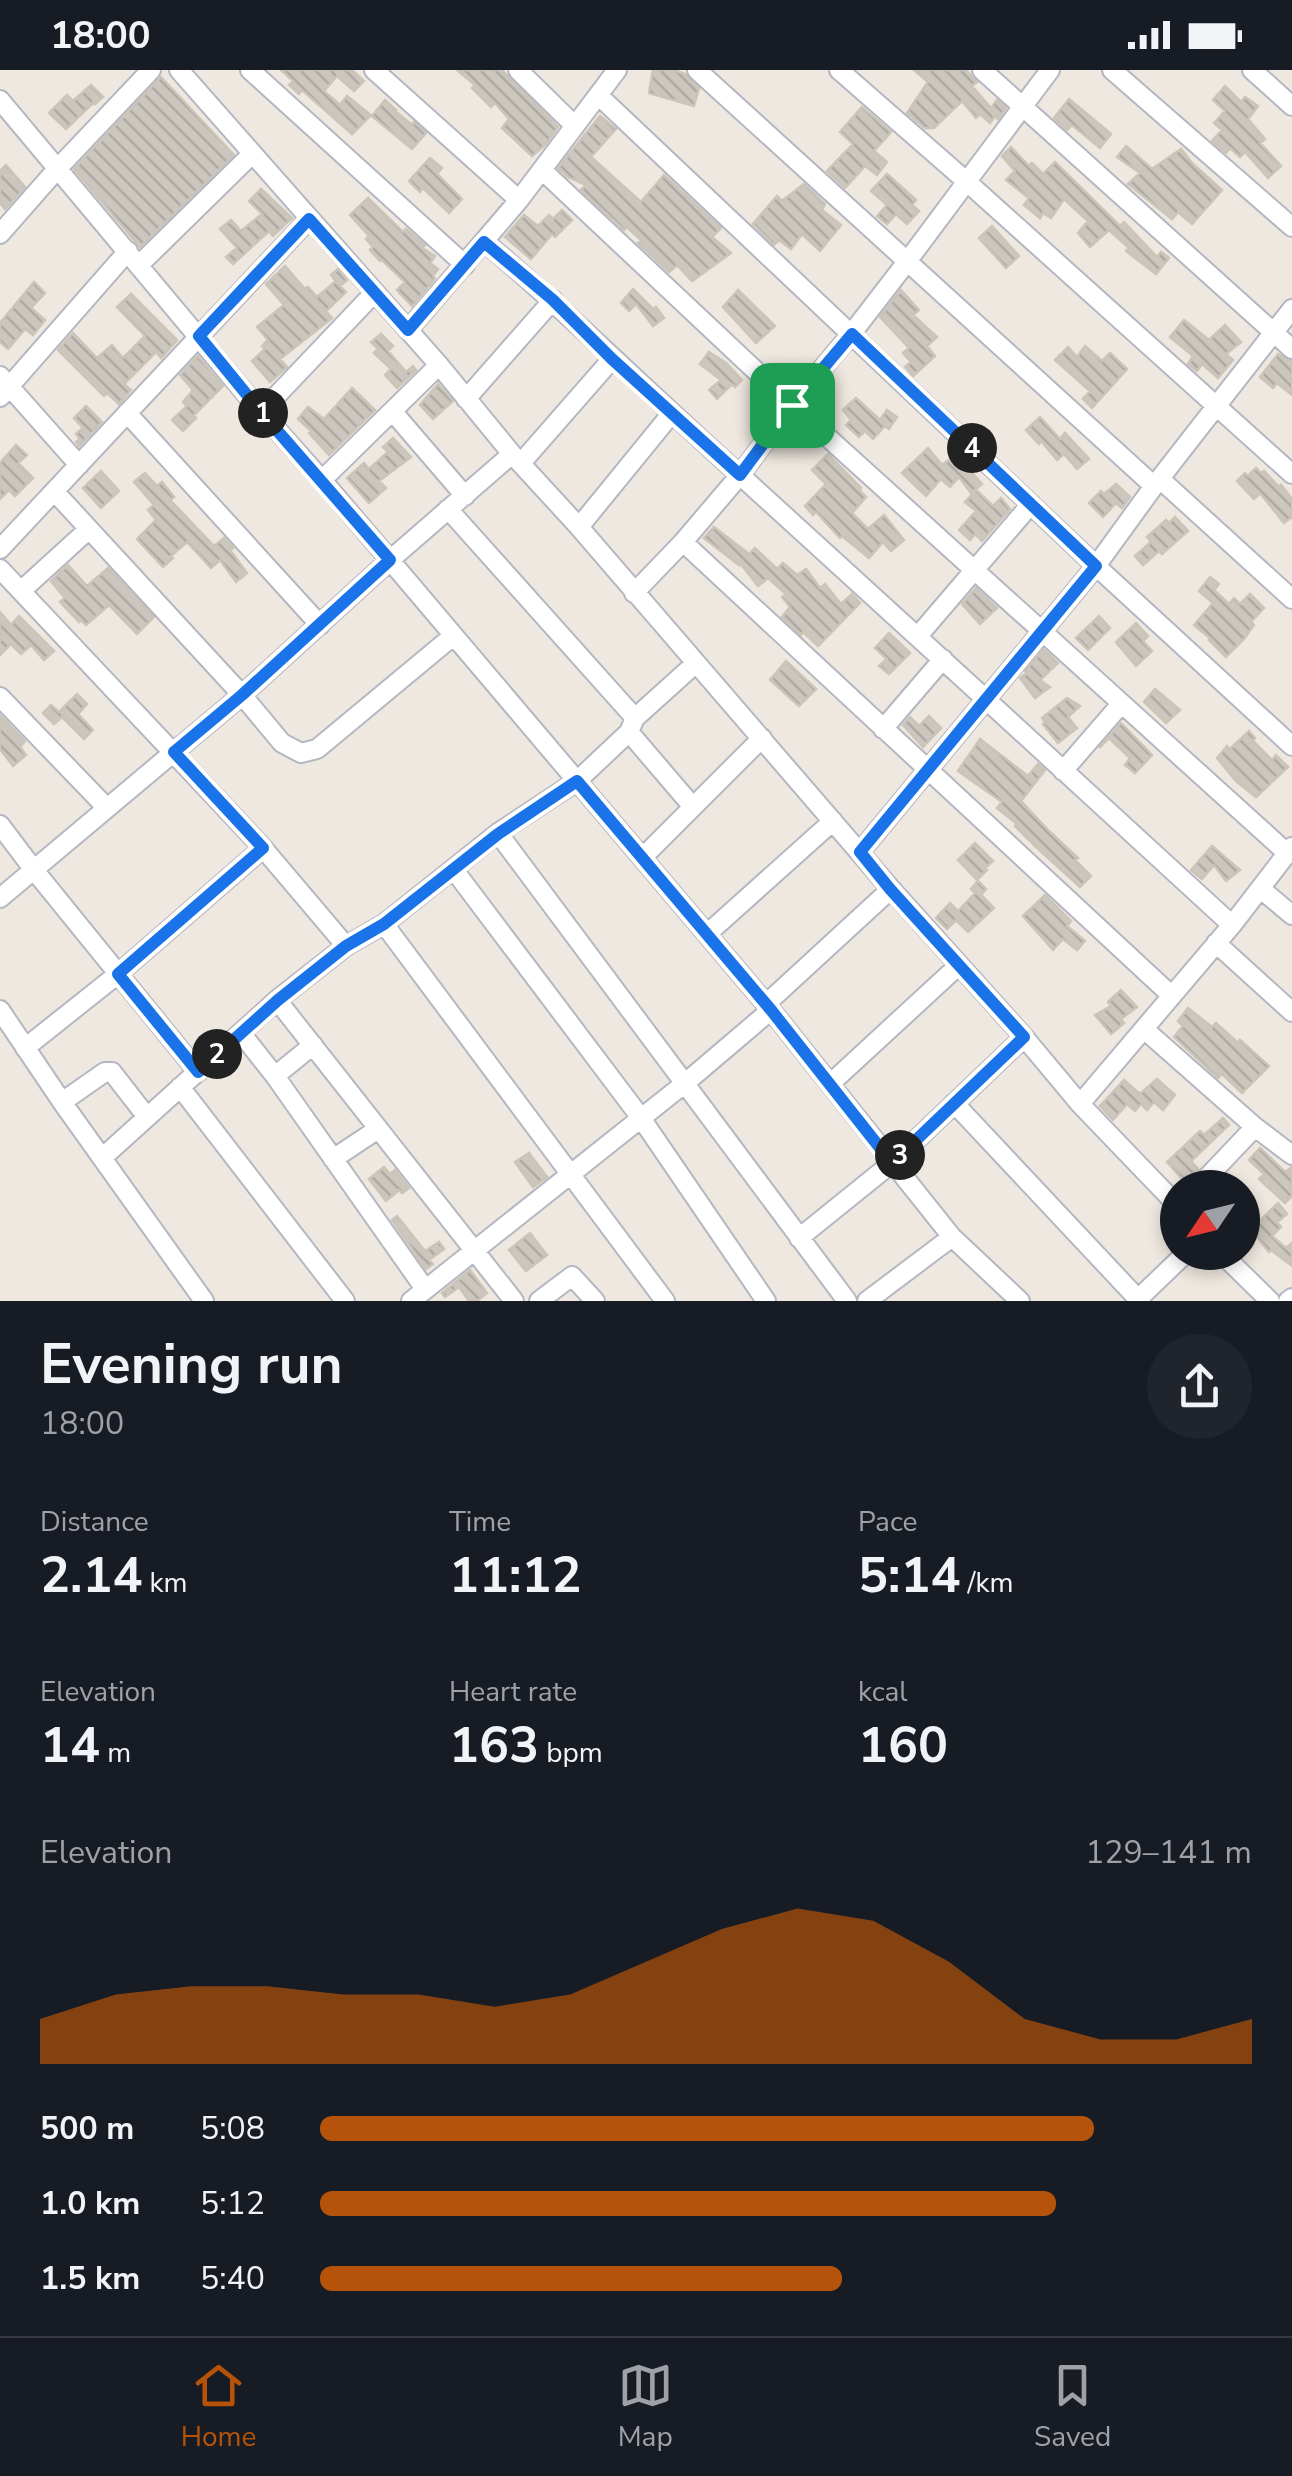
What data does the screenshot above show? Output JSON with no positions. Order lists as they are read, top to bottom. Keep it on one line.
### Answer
{"north":"bottom left","page":{"status":"18:00","pins":["1","4","2","3"],"heading":["Evening run","18:00"],"stats":[["Distance","2.14 km"],["Time","11:12"],["Pace","5:14 /km"],["Elevation","14 m"],["Heart rate","163 bpm"],["kcal","160"]],"chart":["Elevation","129–141 m"],"list":[{"name":"500 m","note":"5:08"},{"name":"1.0 km","note":"5:12"},{"name":"1.5 km","note":"5:40"}],"tabs":["Home","Map","Saved"]}}
